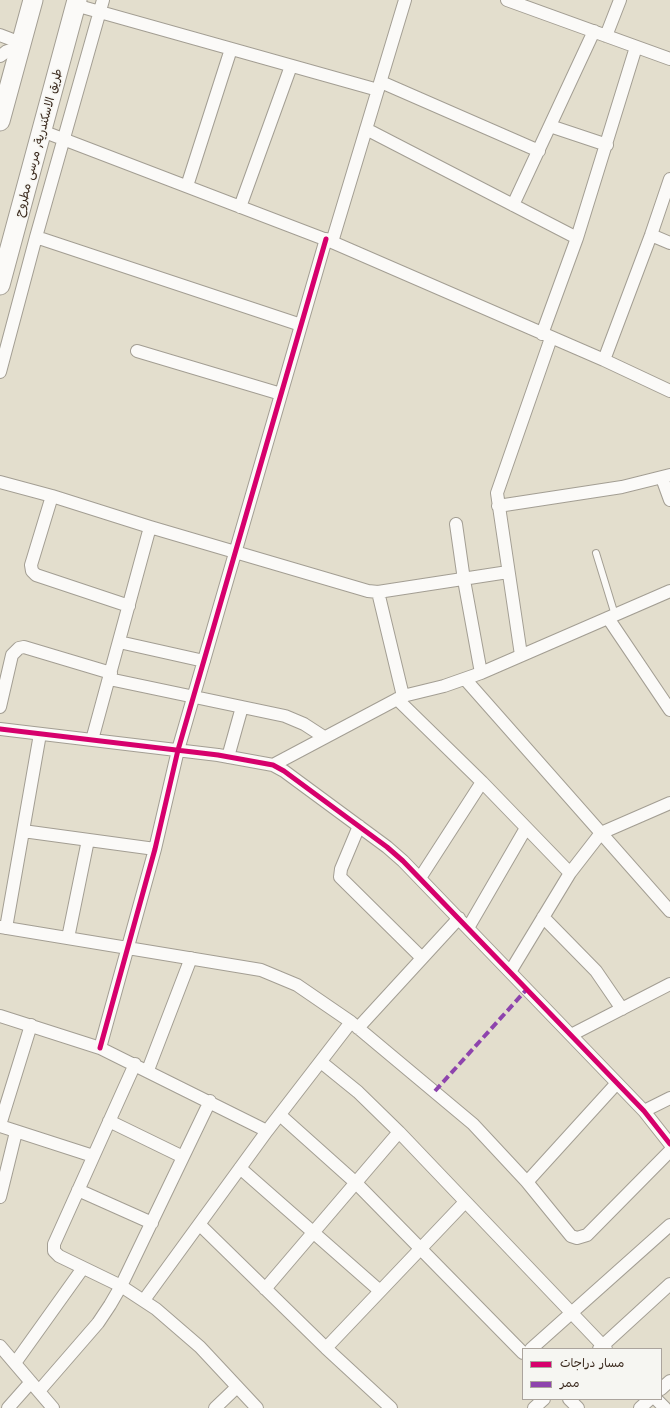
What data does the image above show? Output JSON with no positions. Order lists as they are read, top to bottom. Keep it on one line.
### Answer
{"streets":{"main road":["طريق الاسكندرية, مرسى مطروح"]},"legend":["مسار دراجات","ممر"]}
